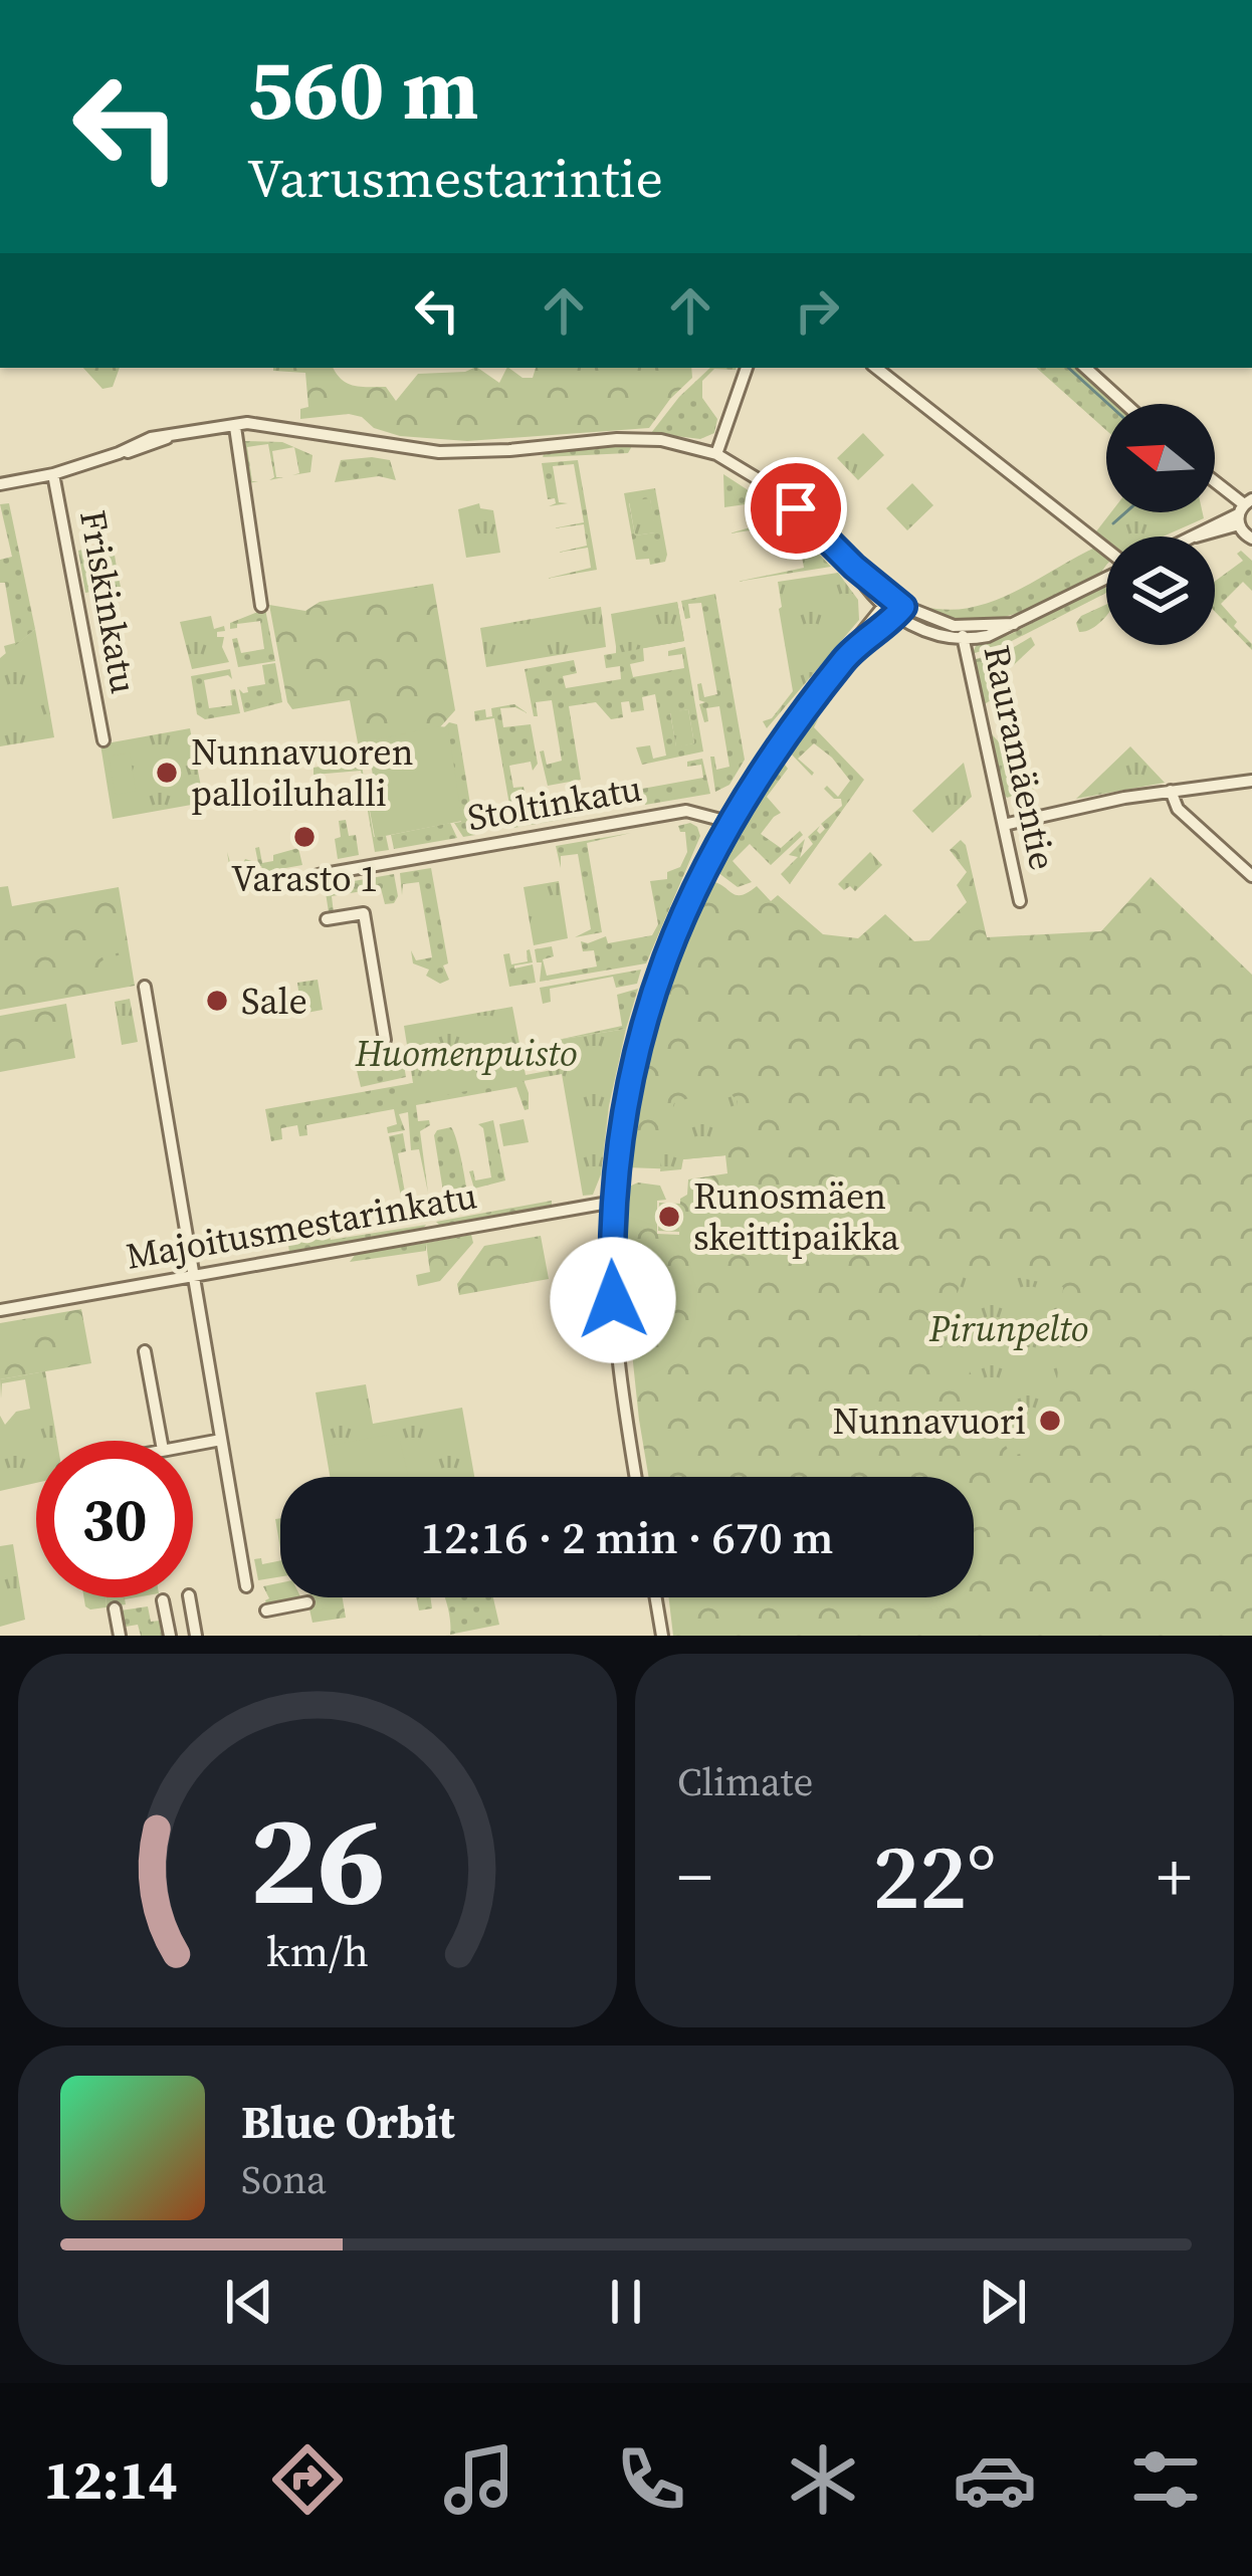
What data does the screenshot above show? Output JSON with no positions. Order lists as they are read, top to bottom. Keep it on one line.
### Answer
{"streets":{"street":["Friskinkatu","Rauramäentie","Stoltinkatu","Majoitusmestarinkatu"]},"parks":["Huomenpuisto","Pirunpelto"],"places":["Nunnavuoren palloiluhalli","Varasto 1","Sale","Runosmäen skeittipaikka","Nunnavuori"],"north":"left","page":{"turn":["560 m","Varusmestarintie"],"limit":"30","trip":"12:16 · 2 min · 670 m","tile":"Climate","heat":["−","22°","+"],"song":["Blue Orbit","Sona"],"tabs":"12:14","gauge":["26","km/h"]}}
